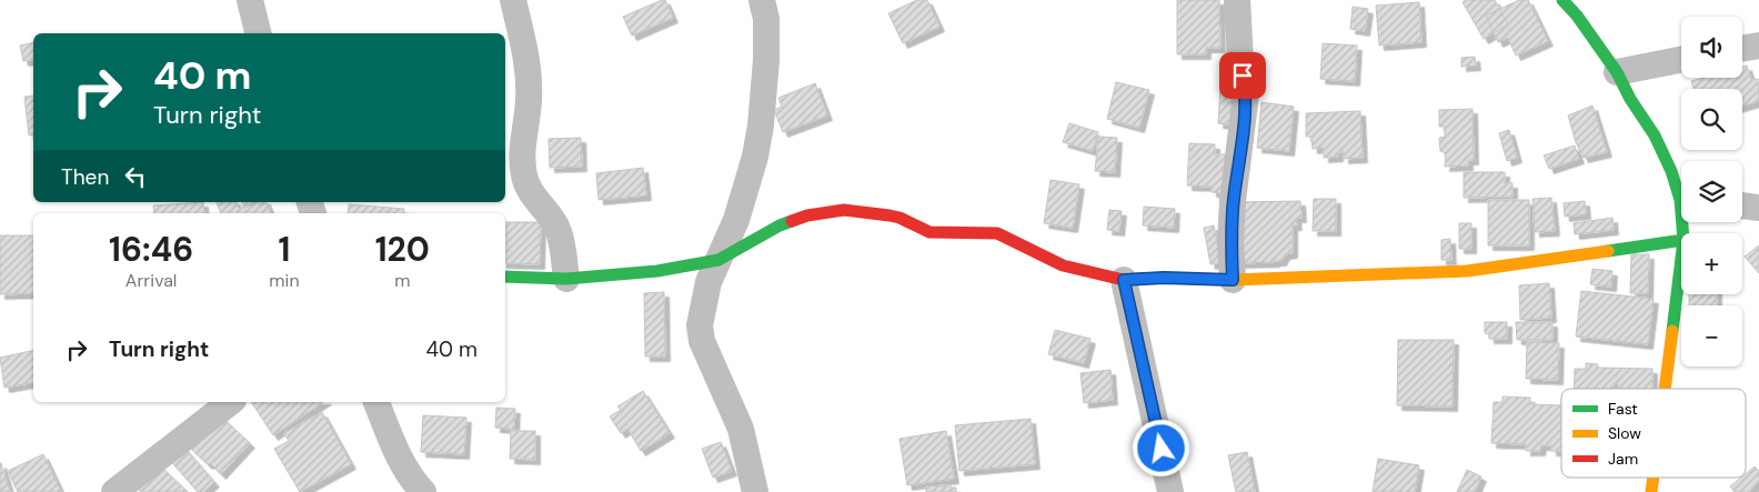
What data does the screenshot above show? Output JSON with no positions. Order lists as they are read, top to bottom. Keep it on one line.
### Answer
{"legend":["Fast","Slow","Jam"],"page":{"map_buttons":["+","−"],"turn":["40 m","Turn right"],"then":"Then","eta":["16:46","Arrival","1","min","120","m"],"list":[{"name":"Turn right","value":"40 m"}]}}
